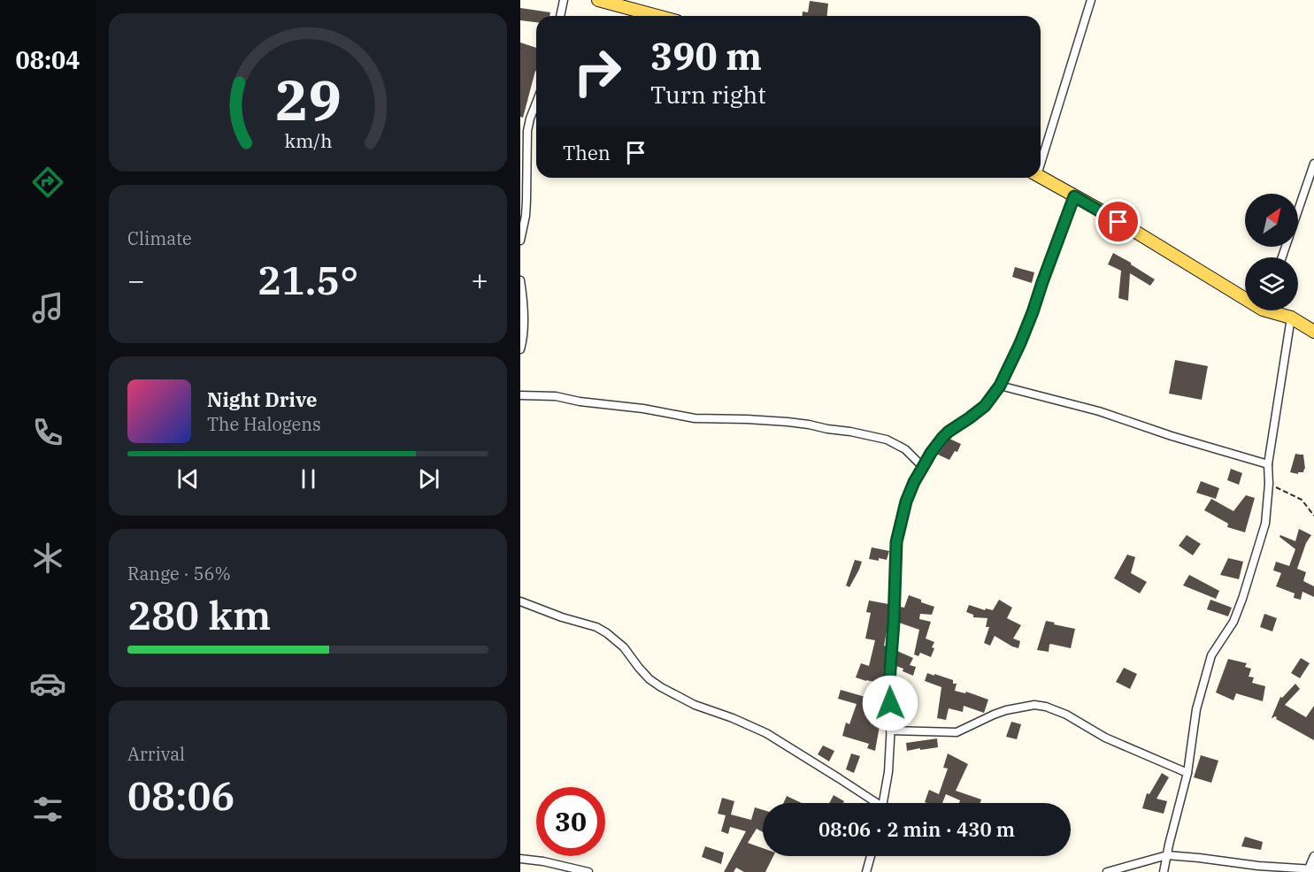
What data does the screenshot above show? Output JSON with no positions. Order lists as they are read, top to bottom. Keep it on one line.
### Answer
{"north":"top right","page":{"tabs":"08:04","turn":["390 m","Turn right"],"then":"Then","tile":["Climate",["Range · 56%","280 km"],["Arrival","08:06"]],"heat":["−","21.5°","+"],"song":["Night Drive","The Halogens"],"limit":"30","trip":"08:06 · 2 min · 430 m","gauge":["29","km/h"]}}
